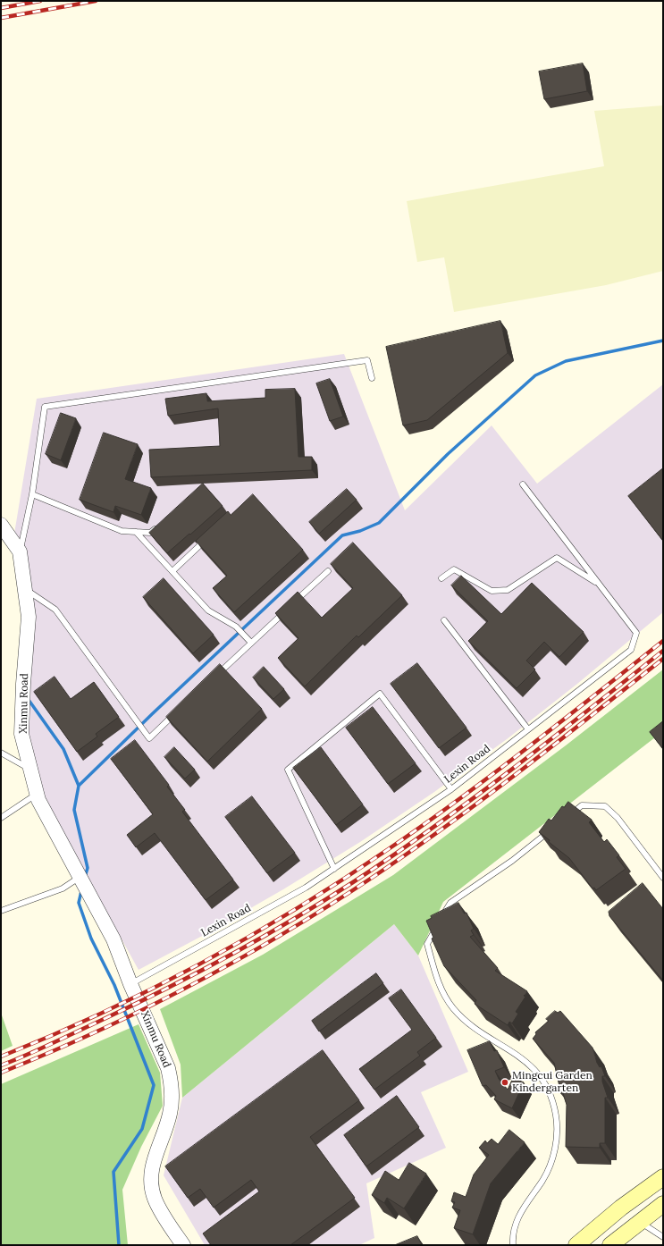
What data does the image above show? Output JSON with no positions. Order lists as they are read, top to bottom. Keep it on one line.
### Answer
{"streets":{"street":["Xinmu Road"],"lane":["Lexin Road"]},"crossings":[["Xinmu Road","Lexin Road"]],"places":["Mingcui Garden Kindergarten"]}
